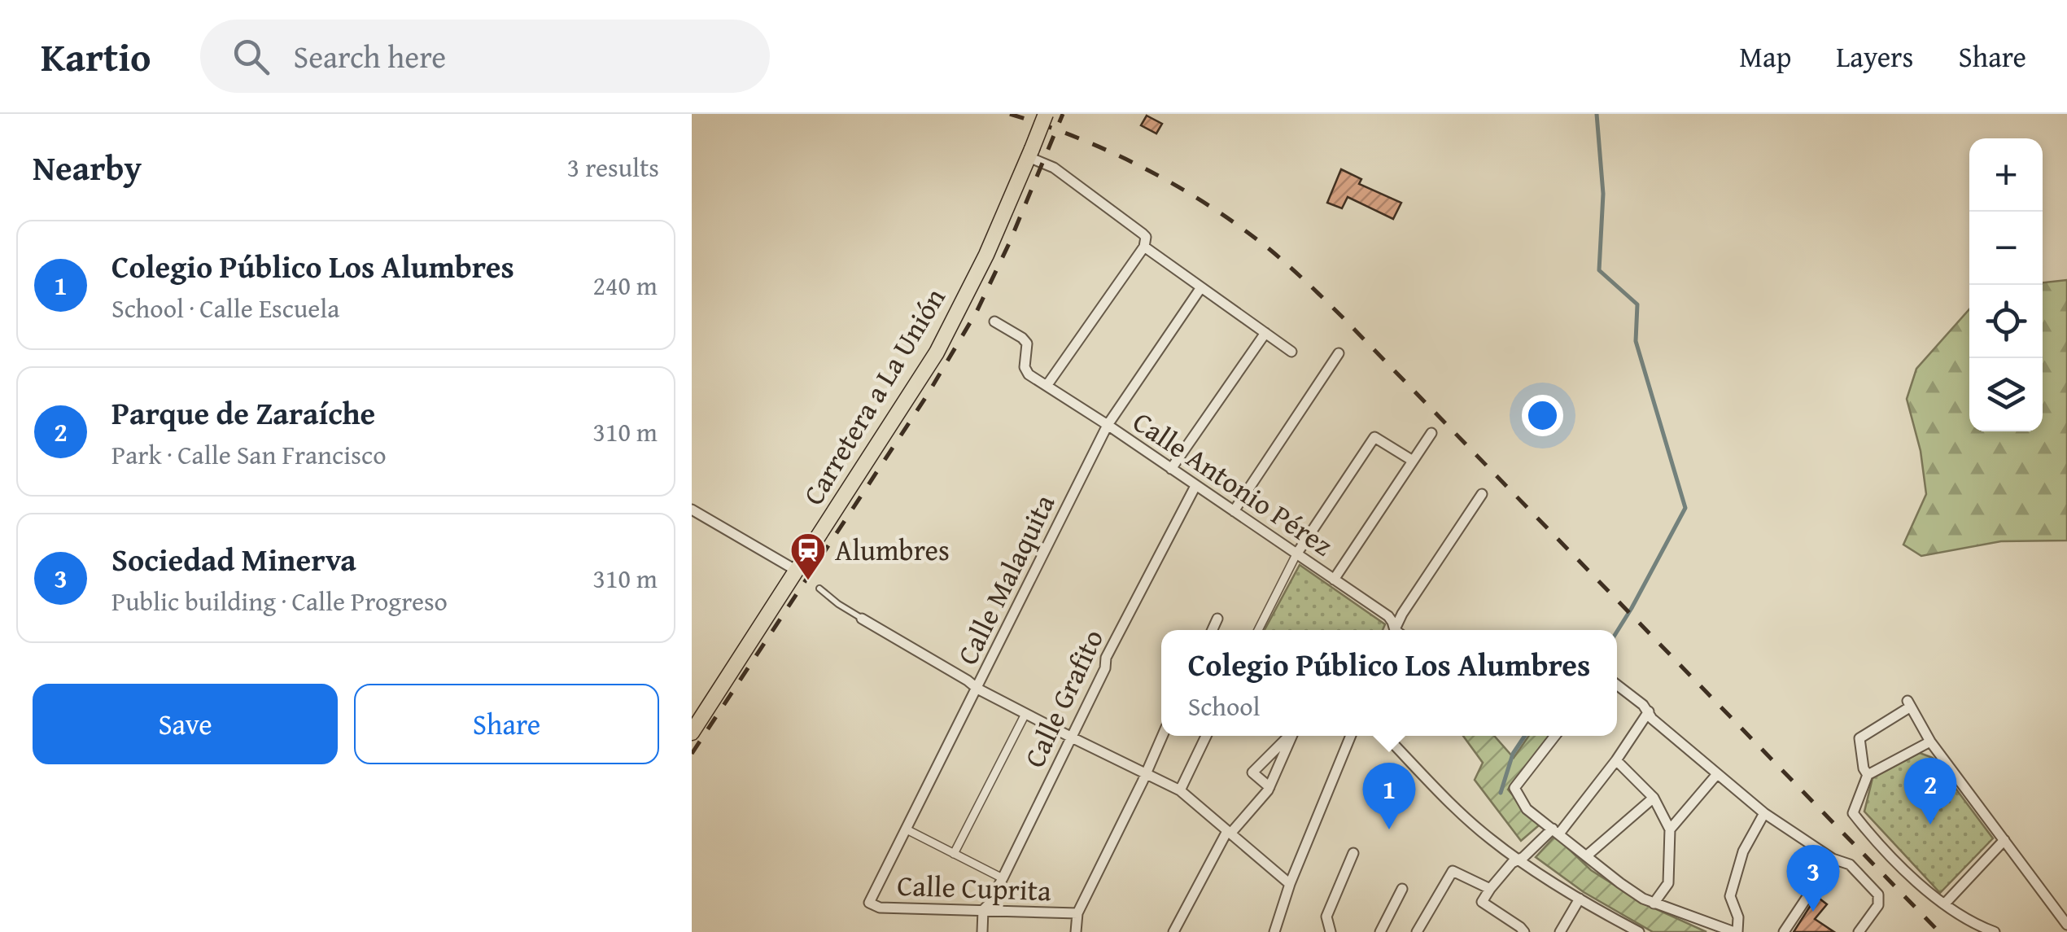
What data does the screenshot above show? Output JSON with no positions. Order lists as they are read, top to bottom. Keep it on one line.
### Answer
{"streets":{"main road":["Carretera a La Unión"],"street":["Calle Antonio Pérez","Calle Malaquita","Calle Grafito","Calle Cuprita"]},"crossings":[["Calle Antonio Pérez","Calle Malaquita"],["Calle Antonio Pérez","Calle Grafito"],["Calle Malaquita","Calle Cuprita"],["Calle Grafito","Calle Cuprita"]],"places":{"station":["Alumbres"]},"page":{"header":"Kartio","search":"Search here","nav":["Map","Layers","Share"],"heading":["Nearby","3 results"],"map_buttons":["+","−"],"list":[{"mark":"1","name":"Colegio Público Los Alumbres","note":"School · Calle Escuela","value":"240 m"},{"mark":"2","name":"Parque de Zaraíche","note":"Park · Calle San Francisco","value":"310 m"},{"mark":"3","name":"Sociedad Minerva","note":"Public building · Calle Progreso","value":"310 m"}],"popup":["Colegio Público Los Alumbres","School"],"buttons":["Save","Share"],"pins":["2","1","3"]}}
